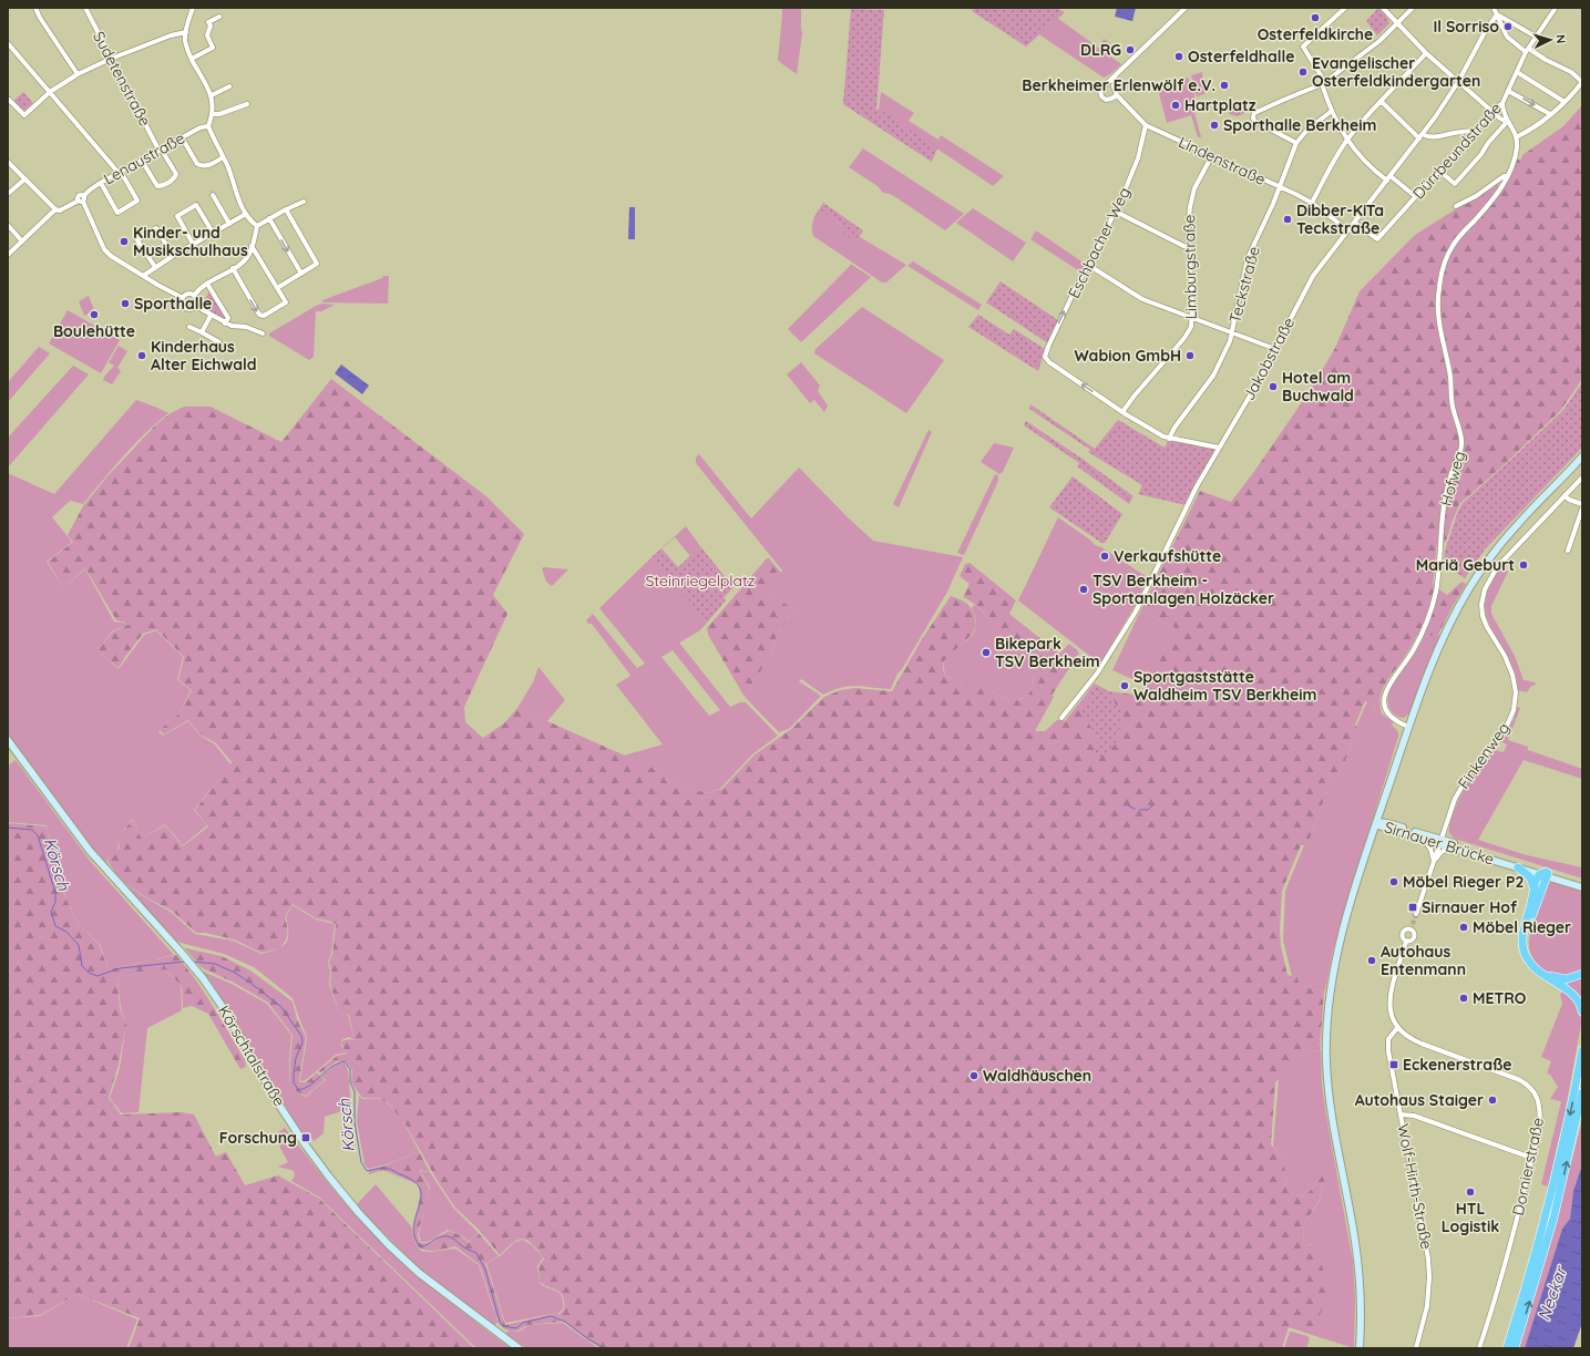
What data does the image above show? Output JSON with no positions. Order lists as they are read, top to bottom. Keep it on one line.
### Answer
{"streets":{"main road":["Sirnauer Brücke","Körschtalstraße"],"street":["Sudetenstraße","Dürrbeundstraße","Lenaustraße","Lindenstraße","Eschbacher Weg","Limburgstraße","Teckstraße","Jakobstraße","Hofweg","Finkenweg","Dornierstraße","Wolf-Hirth-Straße"]},"crossings":[["Sudetenstraße","Lenaustraße"],["Dürrbeundstraße","Jakobstraße"],["Lindenstraße","Eschbacher Weg"],["Lindenstraße","Limburgstraße"],["Lindenstraße","Teckstraße"],["Lindenstraße","Jakobstraße"],["Eschbacher Weg","Limburgstraße"],["Finkenweg","Sirnauer Brücke"],["Dornierstraße","Wolf-Hirth-Straße"]],"water":["Körsch","Neckar"],"parks":["Steinriegelplatz"],"places":{"other":["Osterfeldkirche","Il Sorriso","DLRG","Osterfeldhalle","Evangelischer Osterfeldkindergarten","Berkheimer Erlenwölf e.V.","Hartplatz","Sporthalle Berkheim","Dibber-KiTa Teckstraße","Kinder- und Musikschulhaus","Sporthalle","Boulehütte","Kinderhaus Alter Eichwald","Wabion GmbH","Hotel am Buchwald","Verkaufshütte","Mariä Geburt","TSV Berkheim - Sportanlagen Holzäcker","Bikepark TSV Berkheim","Sportgaststätte Waldheim TSV Berkheim","Möbel Rieger P2","Möbel Rieger","Autohaus Entenmann","METRO","Waldhäuschen","Autohaus Staiger","HTL Logistik"],"transit":["Sirnauer Hof","Eckenerstraße","Forschung"]},"north":"right"}
